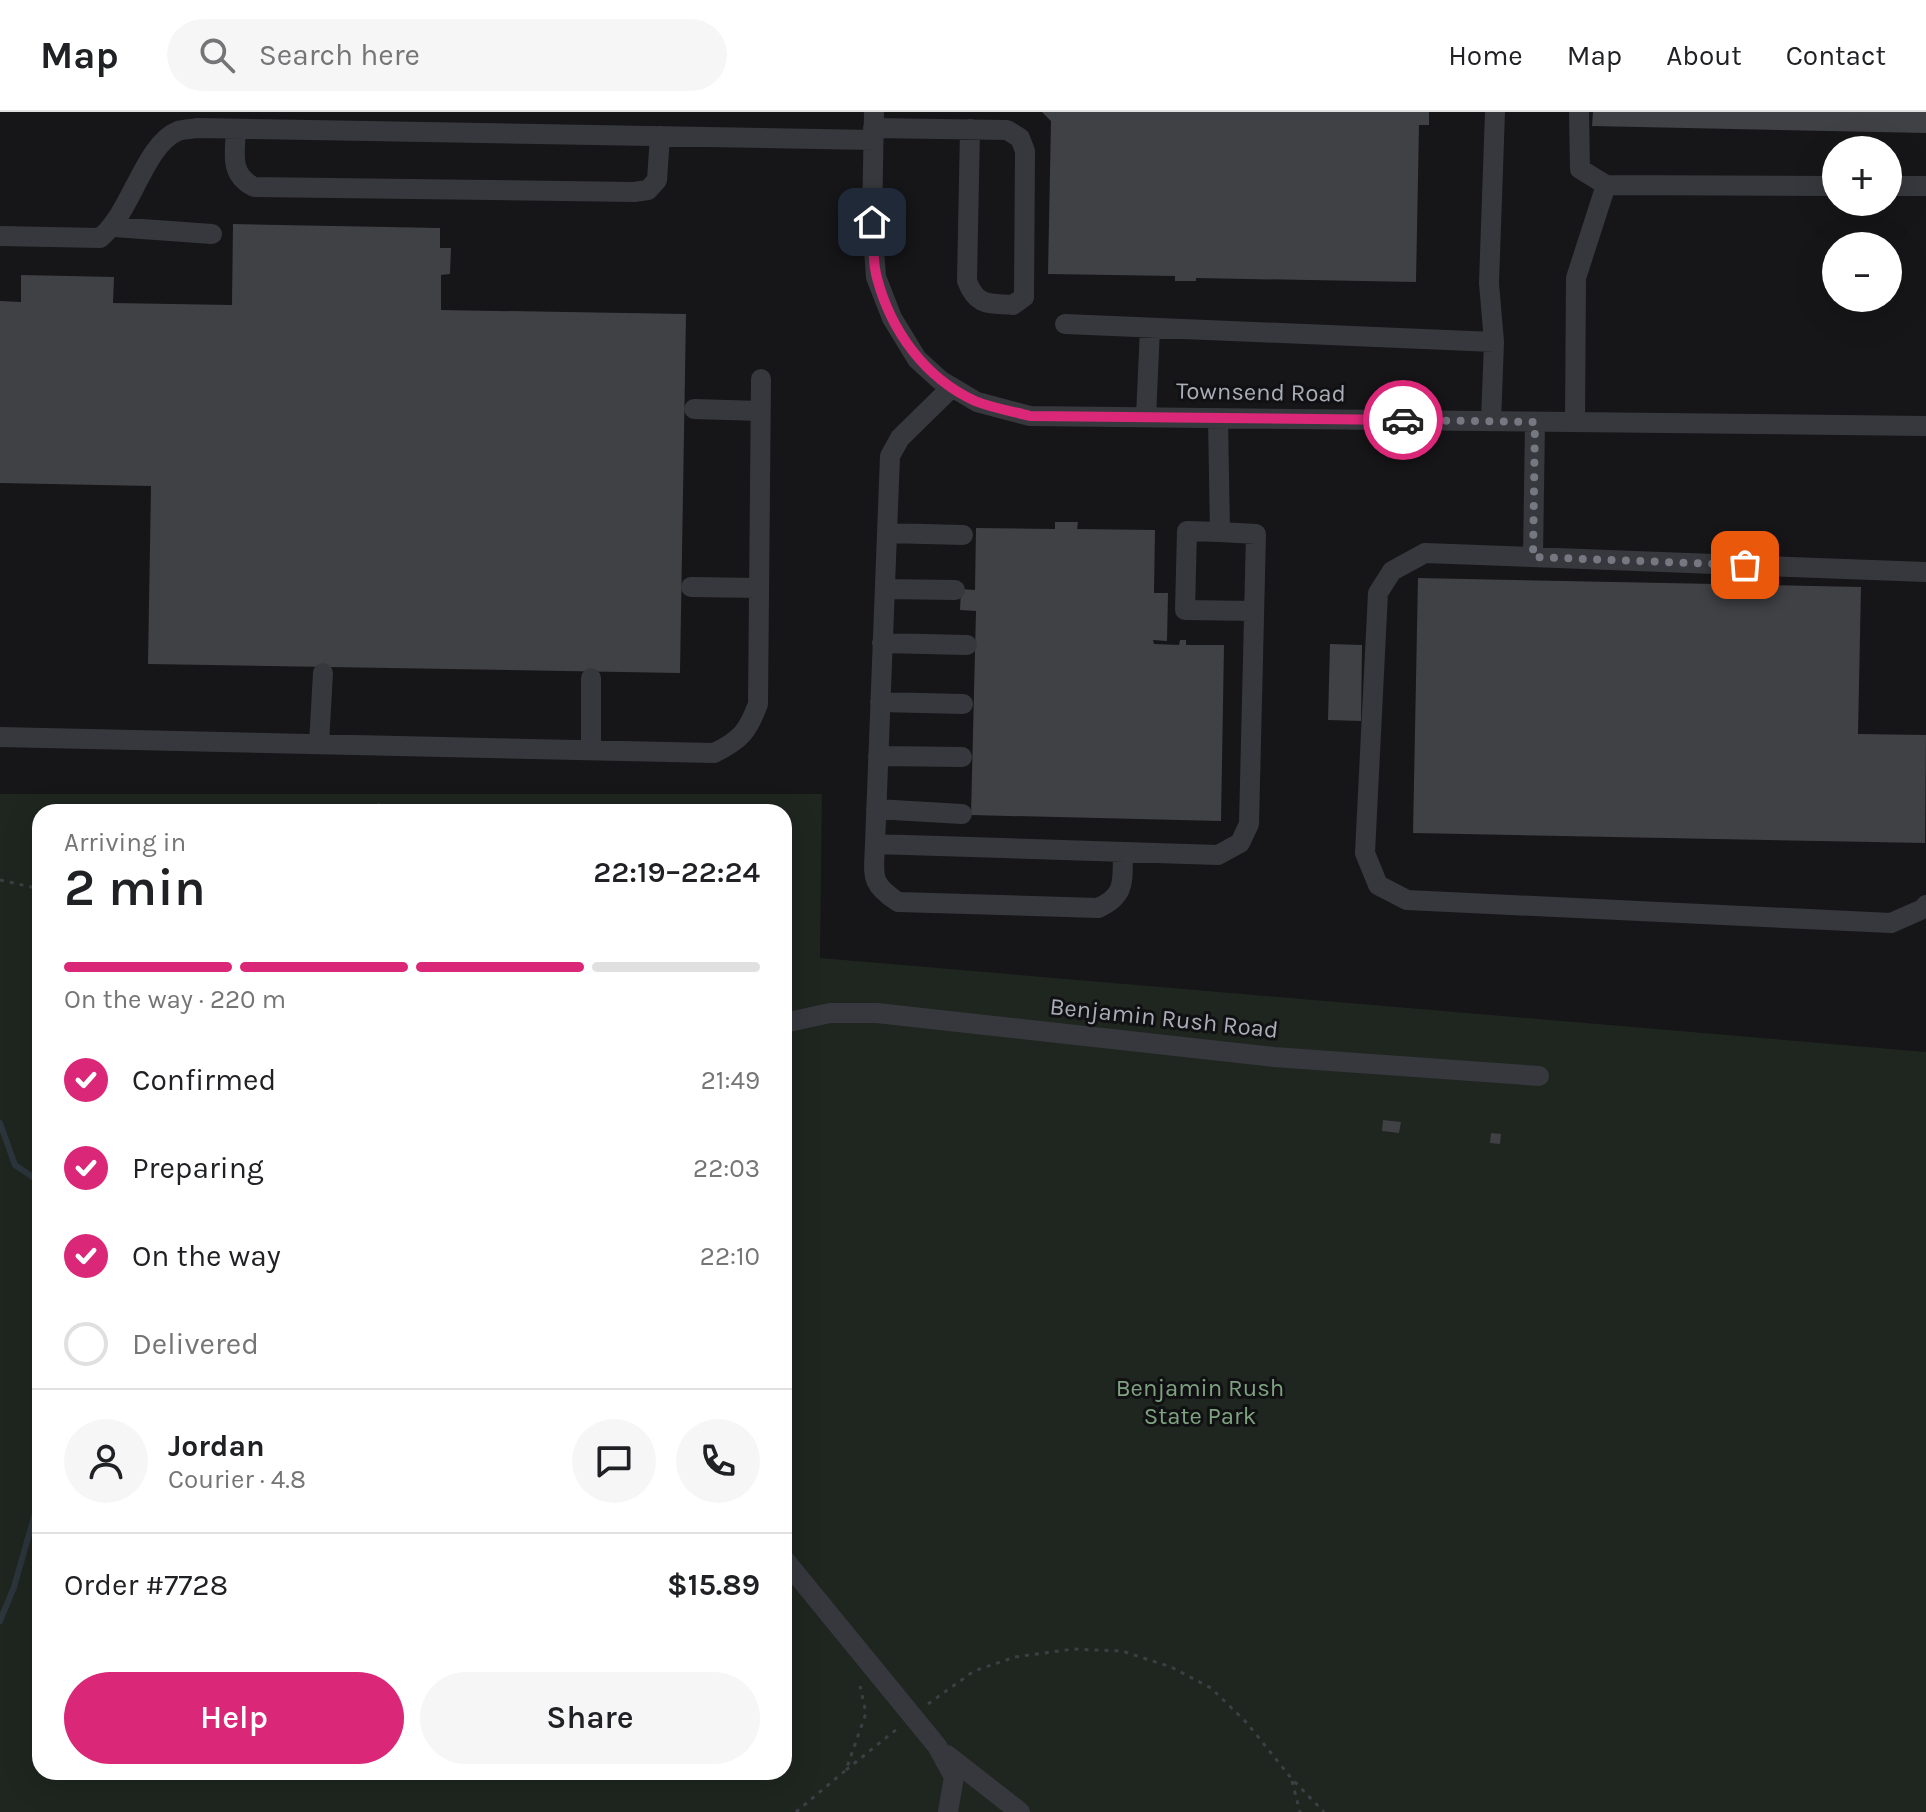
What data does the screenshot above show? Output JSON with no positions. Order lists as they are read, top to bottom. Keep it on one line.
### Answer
{"streets":{"street":["Townsend Road","Benjamin Rush Road"]},"parks":["Benjamin Rush State Park"],"page":{"header":"Map","search":"Search here","nav":["Home","Map","About","Contact"],"map_buttons":["+","−"],"heading":["2 min","Arriving in","22:19–22:24"],"panel":["Jordan","Courier · 4.8","Order #7728","$15.89"],"bar":"On the way · 220 m","list":[["Confirmed","21:49"],["Preparing","22:03"],["On the way","22:10"],"Delivered"],"buttons":["Help","Share"]}}
